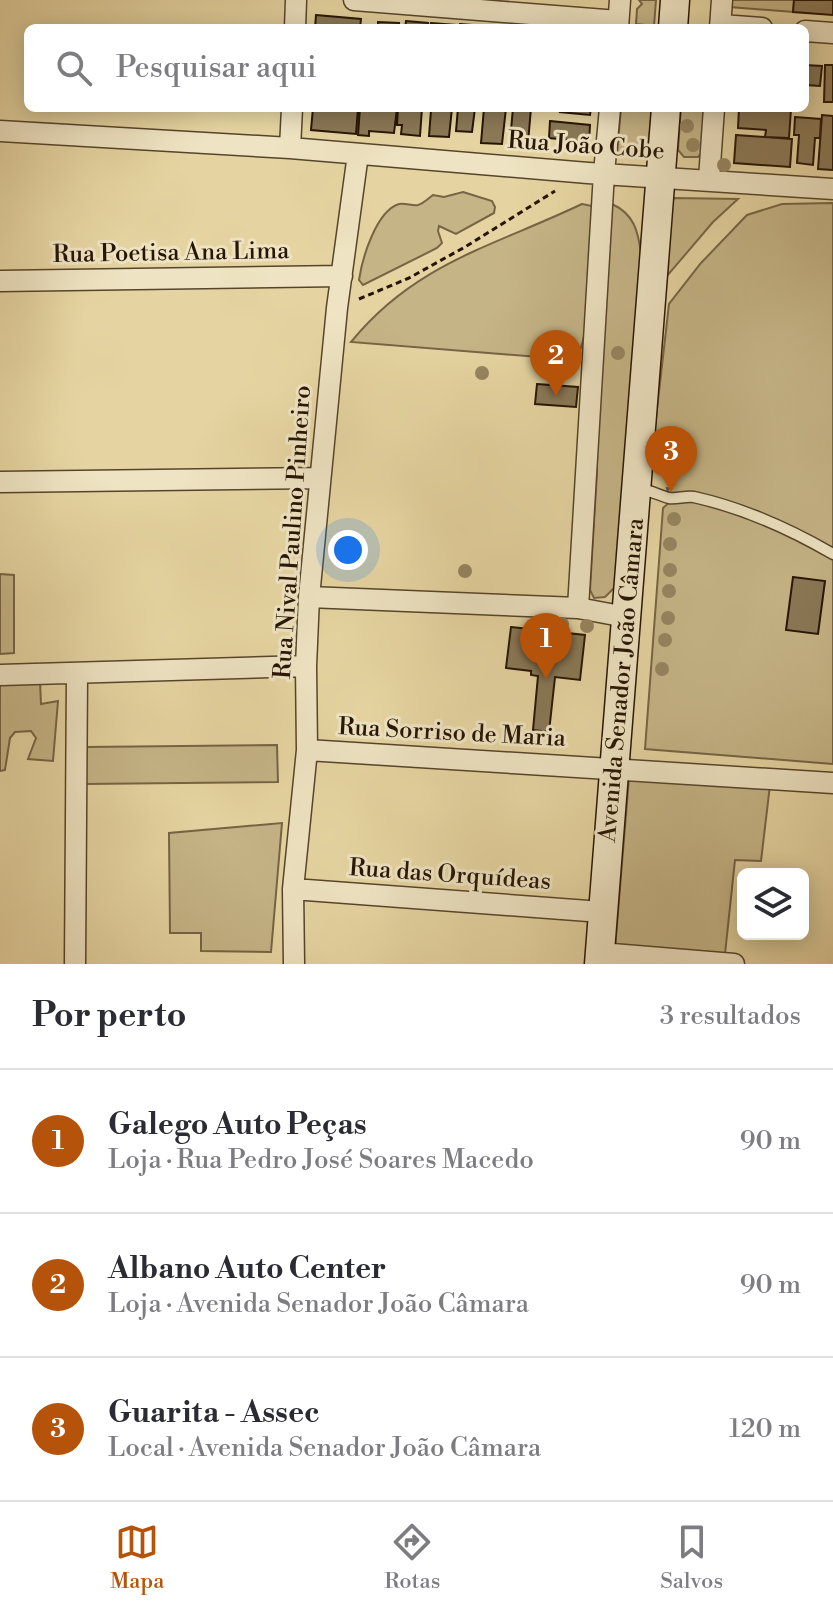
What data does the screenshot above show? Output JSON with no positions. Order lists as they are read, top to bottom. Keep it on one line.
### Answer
{"streets":{"main road":["Avenida Senador João Câmara"],"street":["Rua João Cobe","Rua Poetisa Ana Lima","Rua Nival Paulino Pinheiro","Rua Sorriso de Maria","Rua das Orquídeas"]},"crossings":[["Rua João Cobe","Rua Nival Paulino Pinheiro"],["Rua João Cobe","Avenida Senador João Câmara"],["Rua Poetisa Ana Lima","Rua Nival Paulino Pinheiro"],["Rua Nival Paulino Pinheiro","Rua Sorriso de Maria"],["Rua Nival Paulino Pinheiro","Rua das Orquídeas"],["Avenida Senador João Câmara","Rua Sorriso de Maria"],["Avenida Senador João Câmara","Rua das Orquídeas"]],"page":{"search":"Pesquisar aqui","pins":["2","3","1"],"heading":["Por perto","3 resultados"],"list":[{"mark":"1","name":"Galego Auto Peças","note":"Loja · Rua Pedro José Soares Macedo","value":"90 m"},{"mark":"2","name":"Albano Auto Center","note":"Loja · Avenida Senador João Câmara","value":"90 m"},{"mark":"3","name":"Guarita - Assec","note":"Local · Avenida Senador João Câmara","value":"120 m"}],"nav":["Mapa","Rotas","Salvos"]}}
